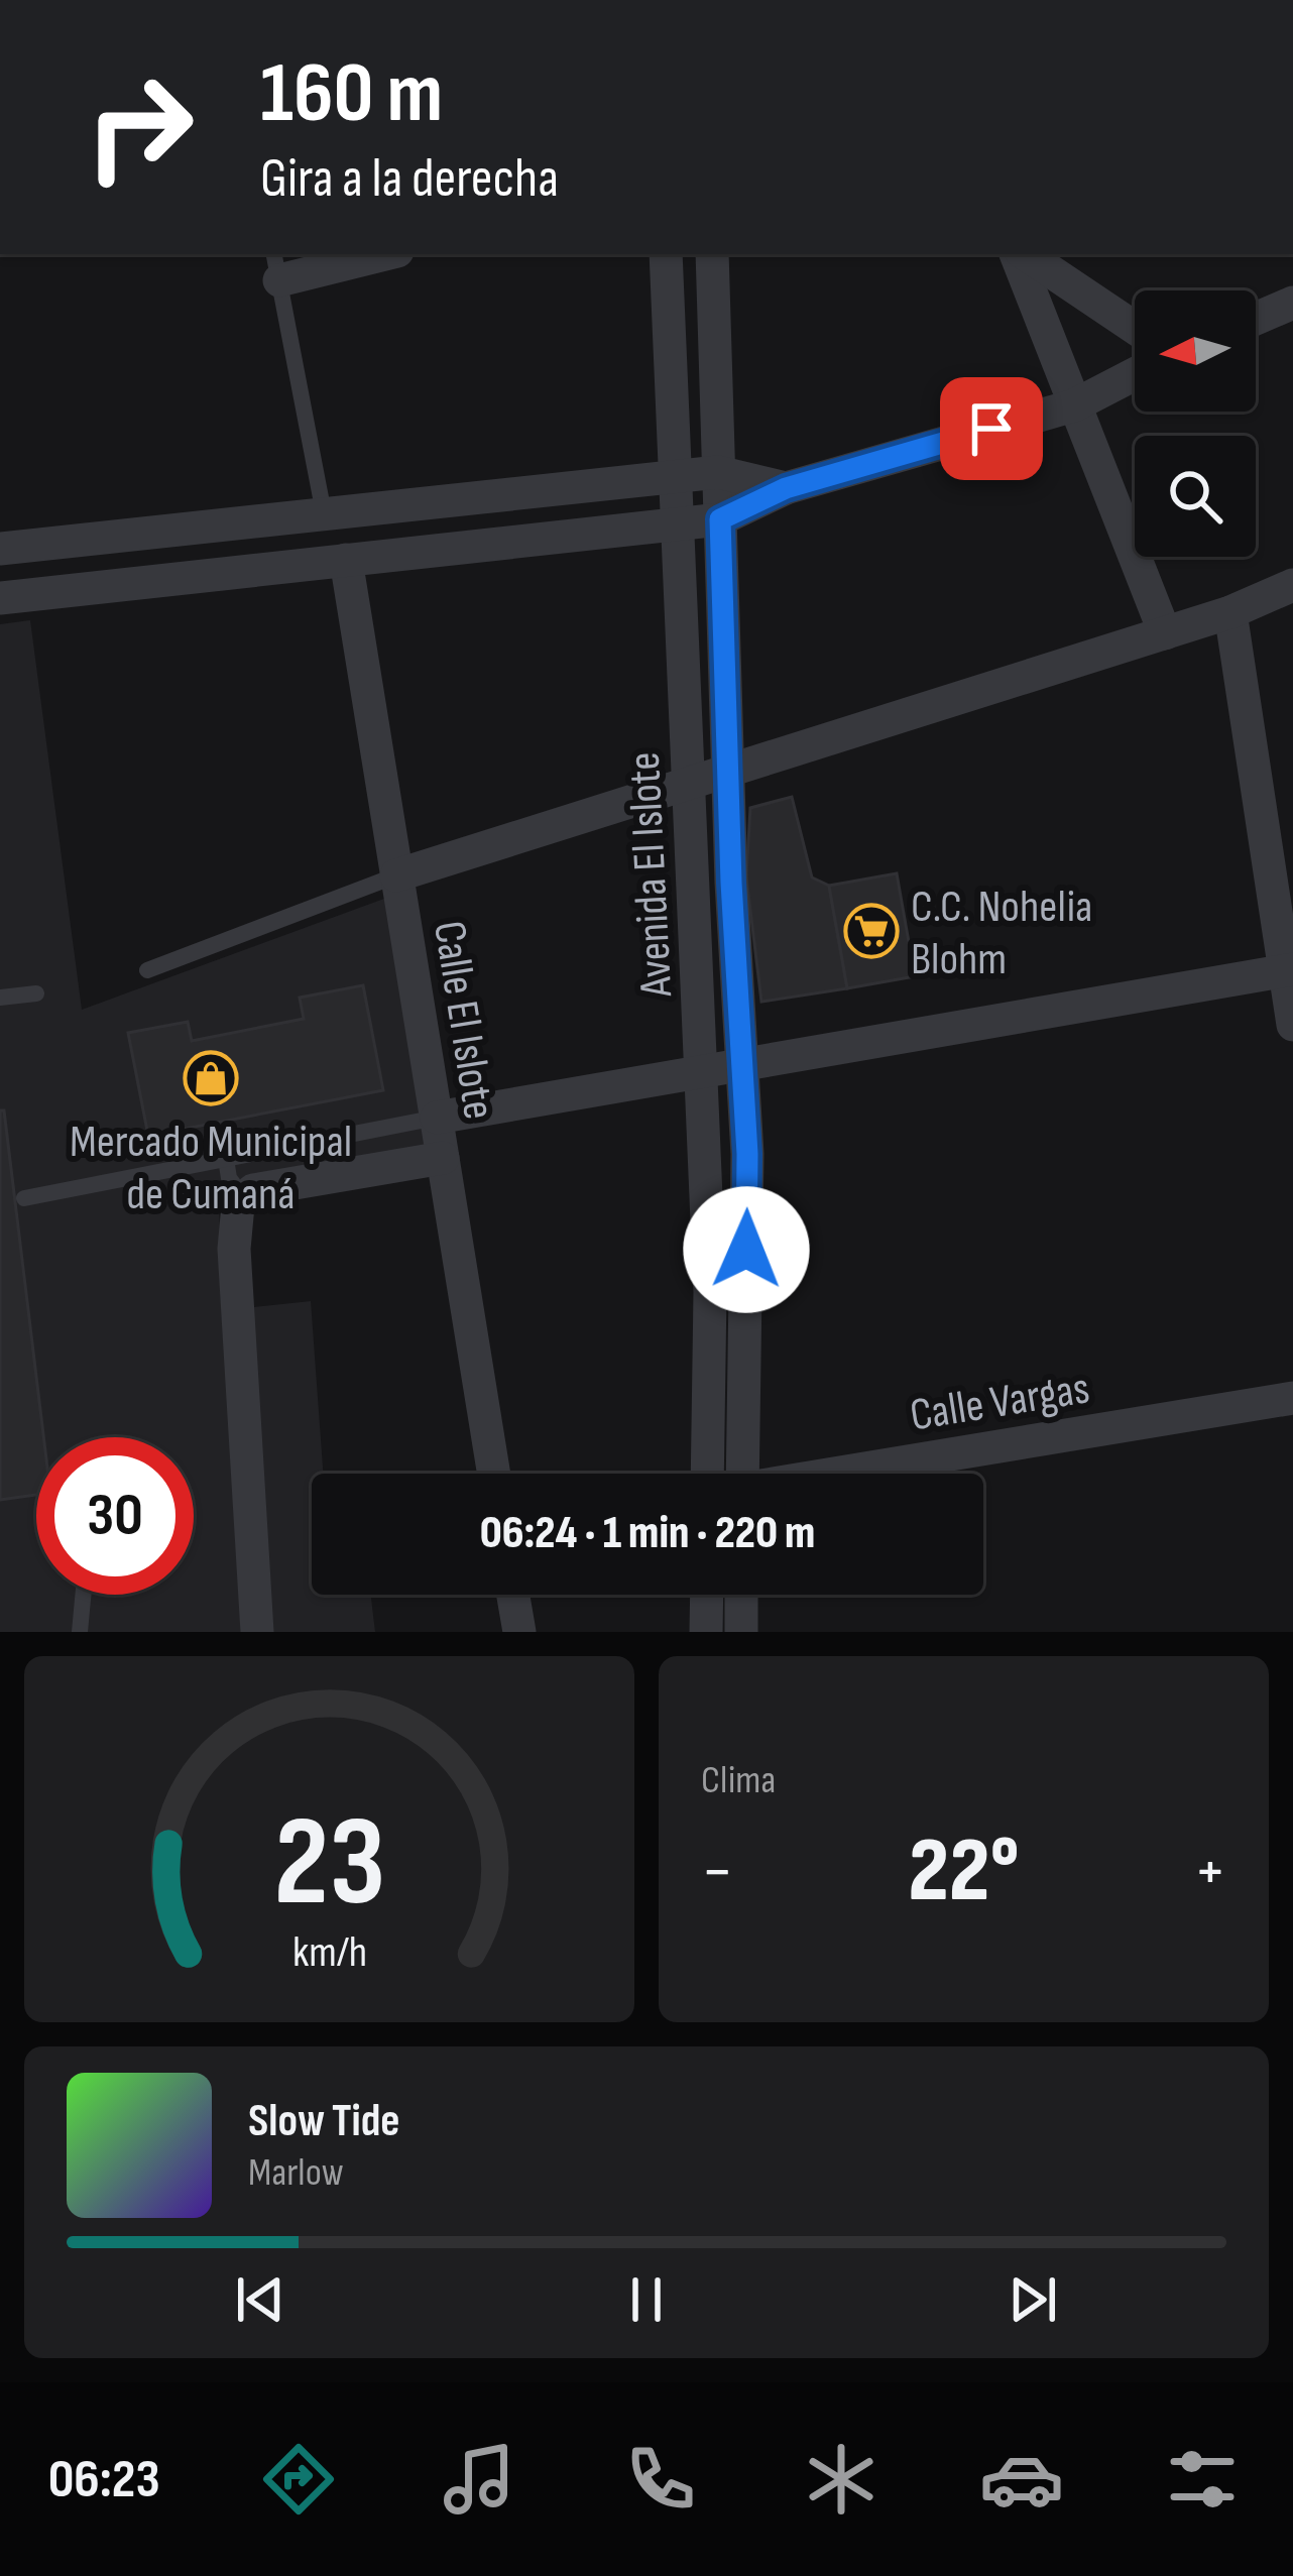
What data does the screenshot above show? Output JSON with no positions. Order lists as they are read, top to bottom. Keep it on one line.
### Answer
{"streets":{"street":["Avenida El Islote","Calle El Islote","Calle Vargas"]},"places":{"supermarket":["C.C. Nohelia Blohm"],"shop":["Mercado Municipal de Cumaná"]},"north":"left","page":{"turn":["160 m","Gira a la derecha"],"limit":"30","trip":"06:24 · 1 min · 220 m","tile":"Clima","heat":["−","22°","+"],"song":["Slow Tide","Marlow"],"tabs":"06:23","gauge":["23","km/h"]}}
